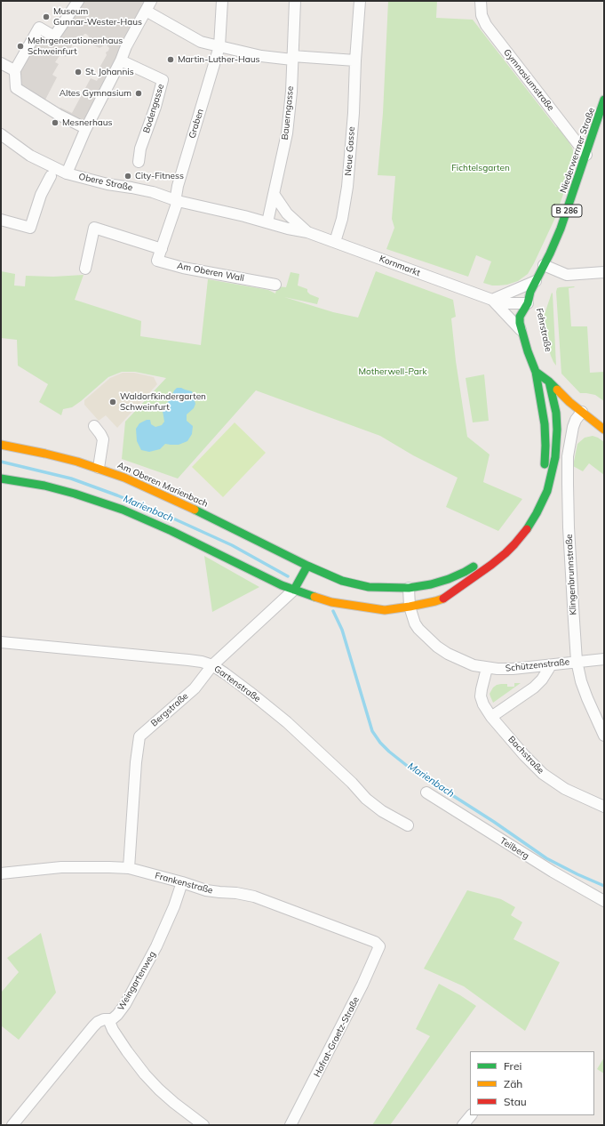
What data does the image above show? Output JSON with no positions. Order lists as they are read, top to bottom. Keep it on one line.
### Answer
{"streets":{"main road":["Niederwerrner Straße","B 286","Fehrstraße","Am Oberen Marienbach"],"street":["Gymnasiumstraße","Bodengasse","Bauerngasse","Graben","Neue Gasse","Obere Straße","Kornmarkt","Am Oberen Wall","Klingenbrunnstraße","Schützenstraße","Gartenstraße","Bergstraße","Bachstraße","Teilberg","Frankenstraße","Weingartenweg","Hofrat-Graetz-Straße"]},"crossings":[["Gymnasiumstraße","Niederwerrner Straße"],["Bauerngasse","Kornmarkt"],["Graben","Obere Straße"],["Graben","Kornmarkt"],["Graben","Am Oberen Wall"],["Niederwerrner Straße","B 286"],["Neue Gasse","Kornmarkt"],["Obere Straße","Kornmarkt"],["Obere Straße","Am Oberen Wall"],["B 286","Kornmarkt"],["B 286","Fehrstraße"],["Kornmarkt","Am Oberen Wall"],["Kornmarkt","Fehrstraße"],["Fehrstraße","Schützenstraße"],["Am Oberen Marienbach","Schützenstraße"],["Klingenbrunnstraße","Schützenstraße"],["Schützenstraße","Bachstraße"],["Gartenstraße","Bergstraße"],["Bergstraße","Frankenstraße"],["Frankenstraße","Weingartenweg"],["Frankenstraße","Hofrat-Graetz-Straße"]],"water":["Marienbach"],"parks":["Fichtelsgarten","Motherwell-Park"],"places":["Museum Gunnar-Wester-Haus","Mehrgenerationenhaus Schweinfurt","Martin-Luther-Haus","St. Johannis","Altes Gymnasium","Mesnerhaus","City-Fitness","Waldorfkindergarten Schweinfurt"],"legend":["Frei","Zäh","Stau"]}
